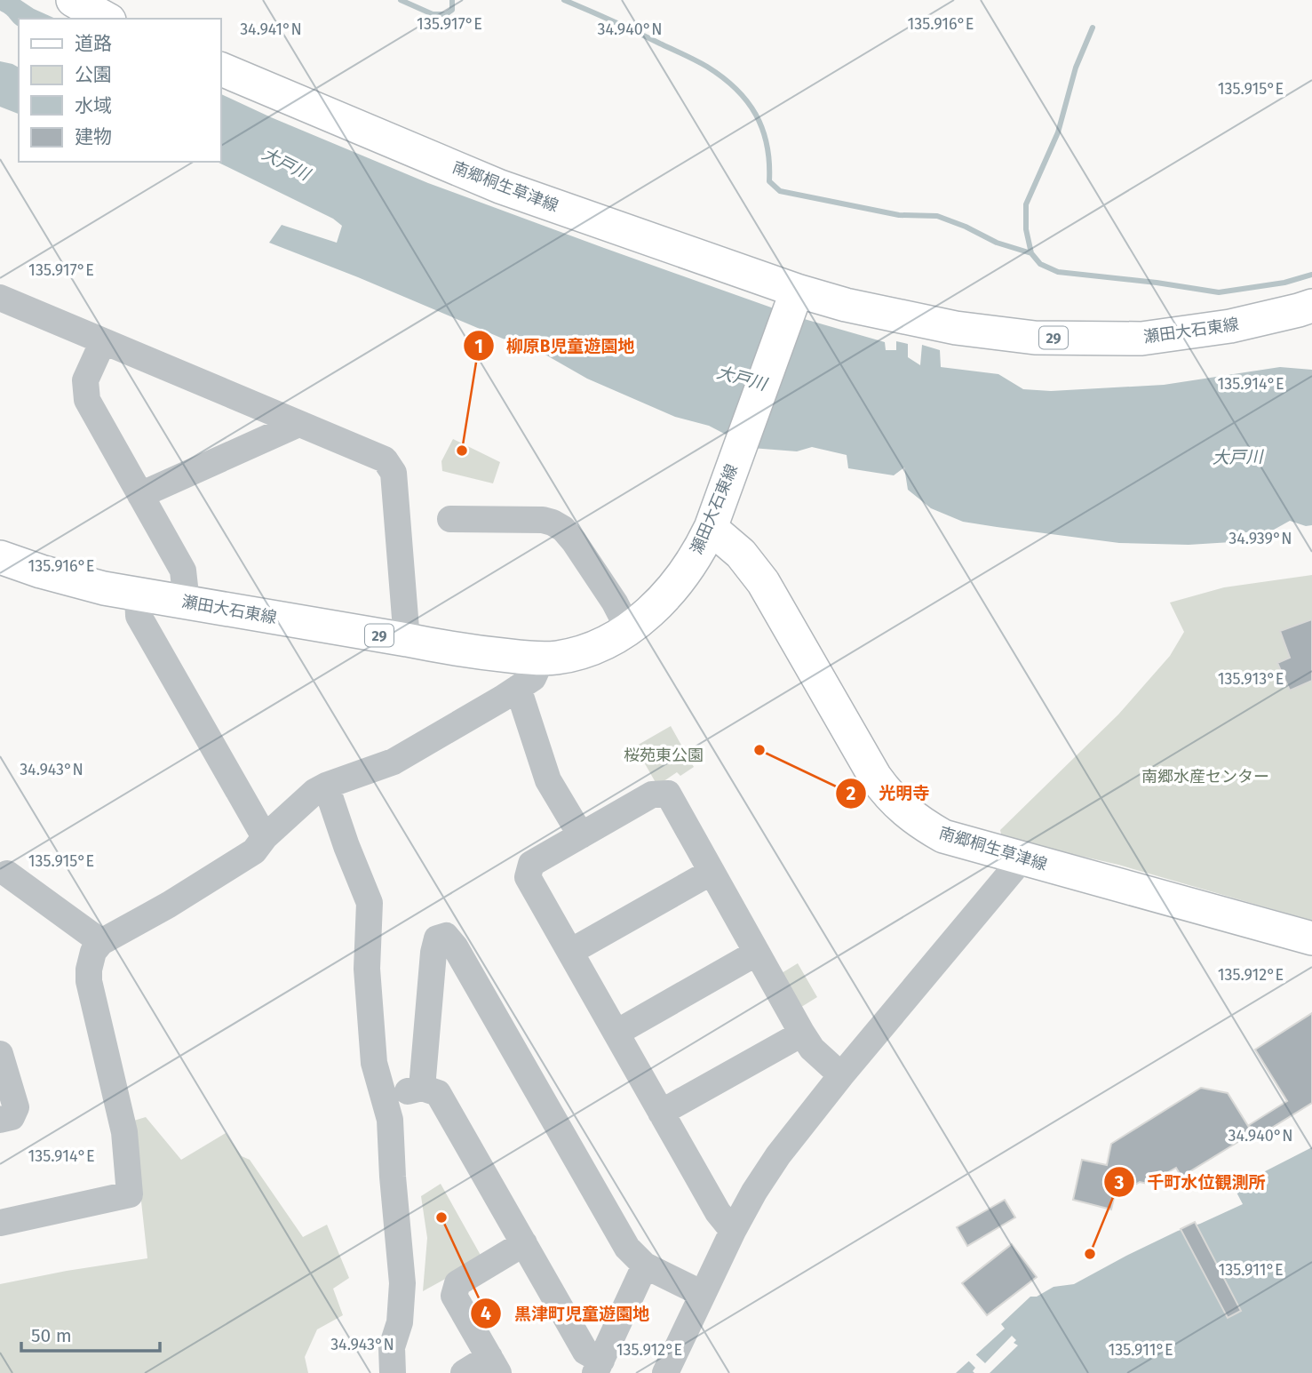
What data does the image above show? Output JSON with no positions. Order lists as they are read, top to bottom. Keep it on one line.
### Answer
{"streets":{"main road":["南郷桐生草津線","瀬田大石東線","29"]},"crossings":[["南郷桐生草津線","瀬田大石東線"]],"water":["大戸川"],"parks":["桜苑東公園","南郷水産センター"],"places":["柳原B児童遊園地","光明寺","黒津町児童遊園地","千町水位観測所"],"legend":["道路","公園","水域","建物"],"scale_bar":"50 m","coordinates":["135.917°E","135.916°E","34.941°N","34.940°N","135.915°E","135.914°E","34.939°N","135.913°E","34.943°N","135.912°E","135.911°E"]}
